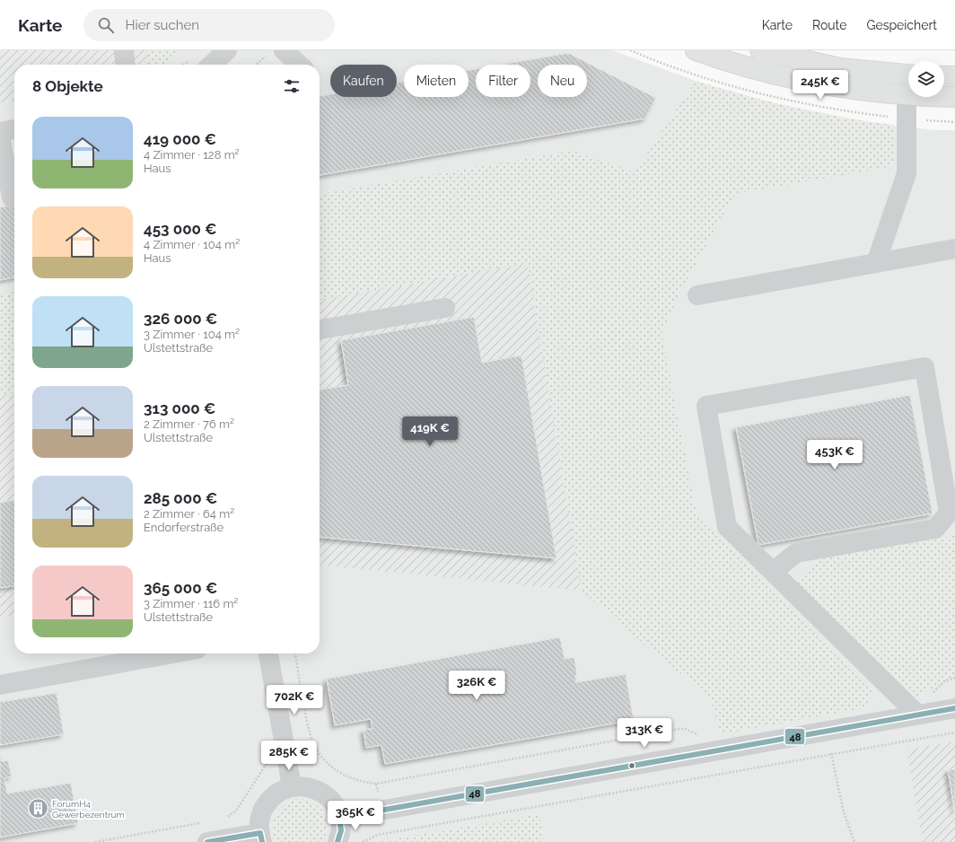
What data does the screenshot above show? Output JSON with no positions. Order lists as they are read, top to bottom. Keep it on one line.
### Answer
{"places":{"building":["ForumH4 Gewerbezentrum"]},"lines":["transit line 48"],"page":{"header":"Karte","search":"Hier suchen","nav":["Karte","Route","Gespeichert"],"chip":["Kaufen","Mieten","Filter","Neu"],"heading":"8 Objekte","price":["245K €","419K €","453K €","326K €","702K €","313K €","285K €","365K €"],"list":[{"name":"419 000 €","note":"4 Zimmer · 128 m² · Haus"},{"name":"453 000 €","note":"4 Zimmer · 104 m² · Haus"},{"name":"326 000 €","note":"3 Zimmer · 104 m² · Ulstettstraße"},{"name":"313 000 €","note":"2 Zimmer · 76 m² · Ulstettstraße"},{"name":"285 000 €","note":"2 Zimmer · 64 m² · Endorferstraße"},{"name":"365 000 €","note":"3 Zimmer · 116 m² · Ulstettstraße"}]}}
